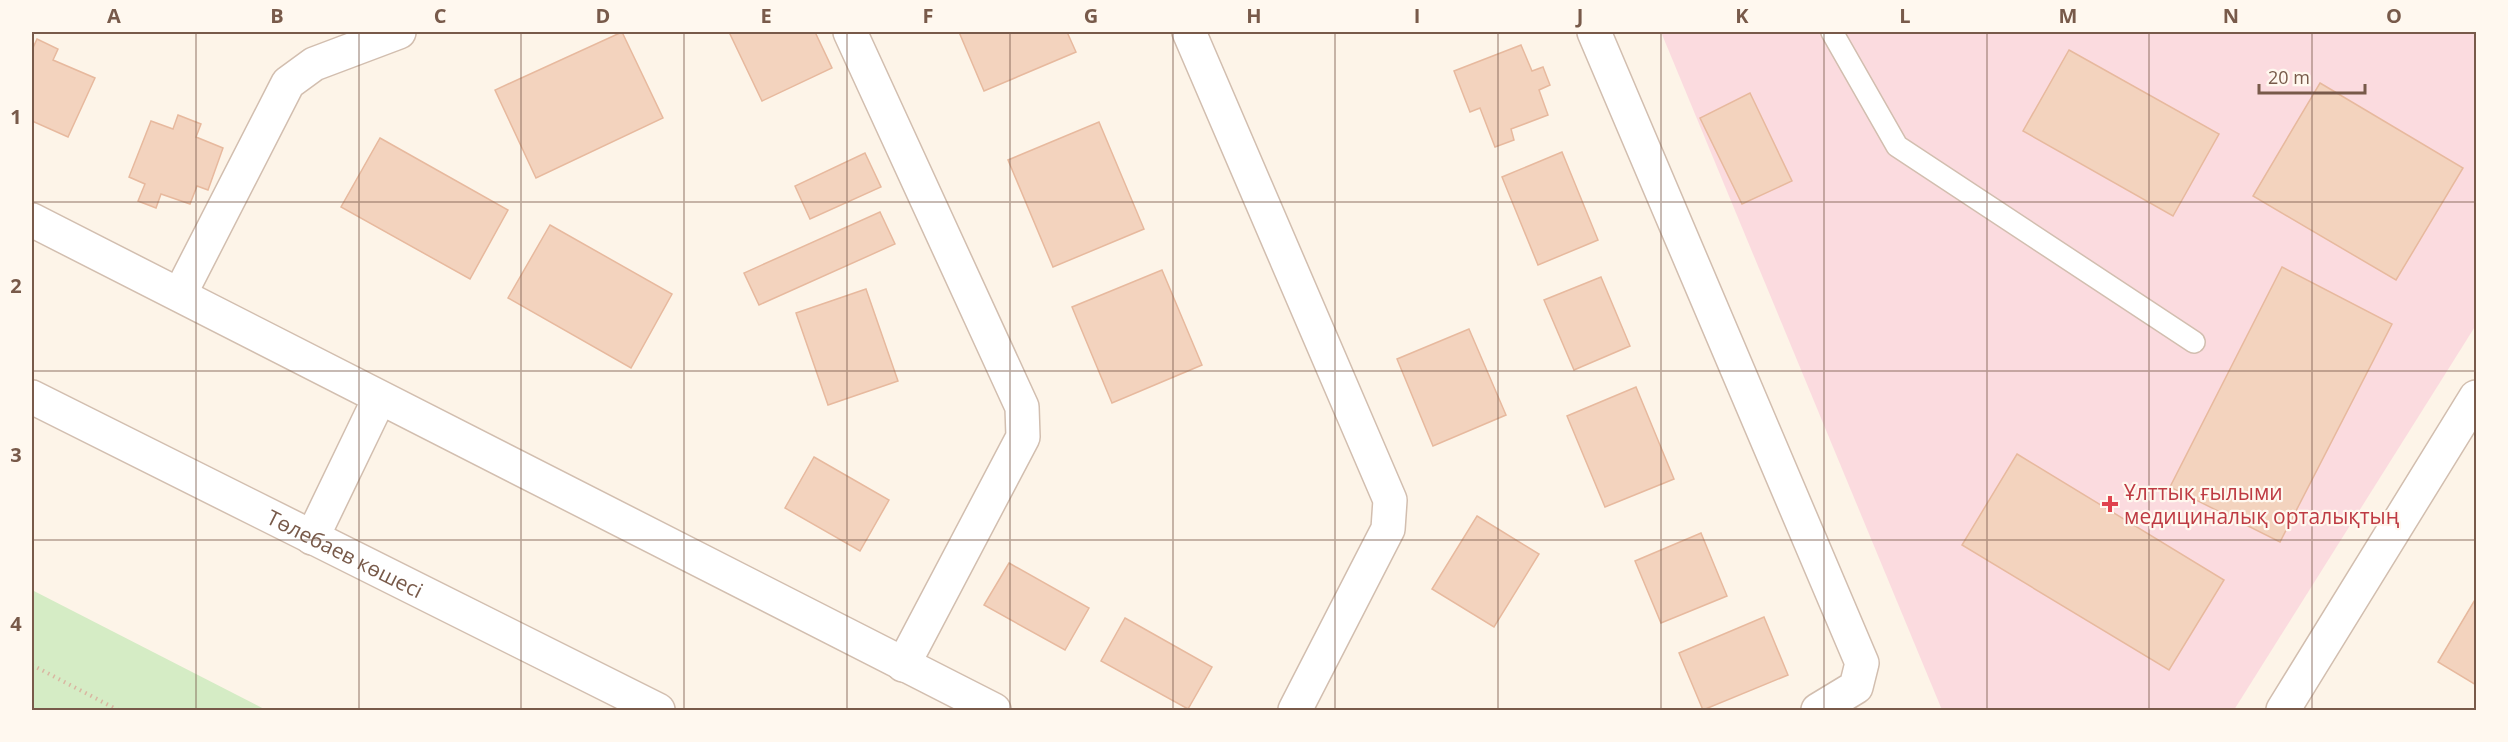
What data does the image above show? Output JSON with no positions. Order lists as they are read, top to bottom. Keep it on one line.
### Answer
{"streets":{"street":["Төлебаев көшесі"]},"places":{"health":["Ұлттық ғылыми медициналық орталықтың"]},"scale_bar":"20 m","grid":{"columns":["A","B","C","D","E","F","G","H","I","J","K","L","M","N","O"],"rows":["1","2","3","4"]}}
